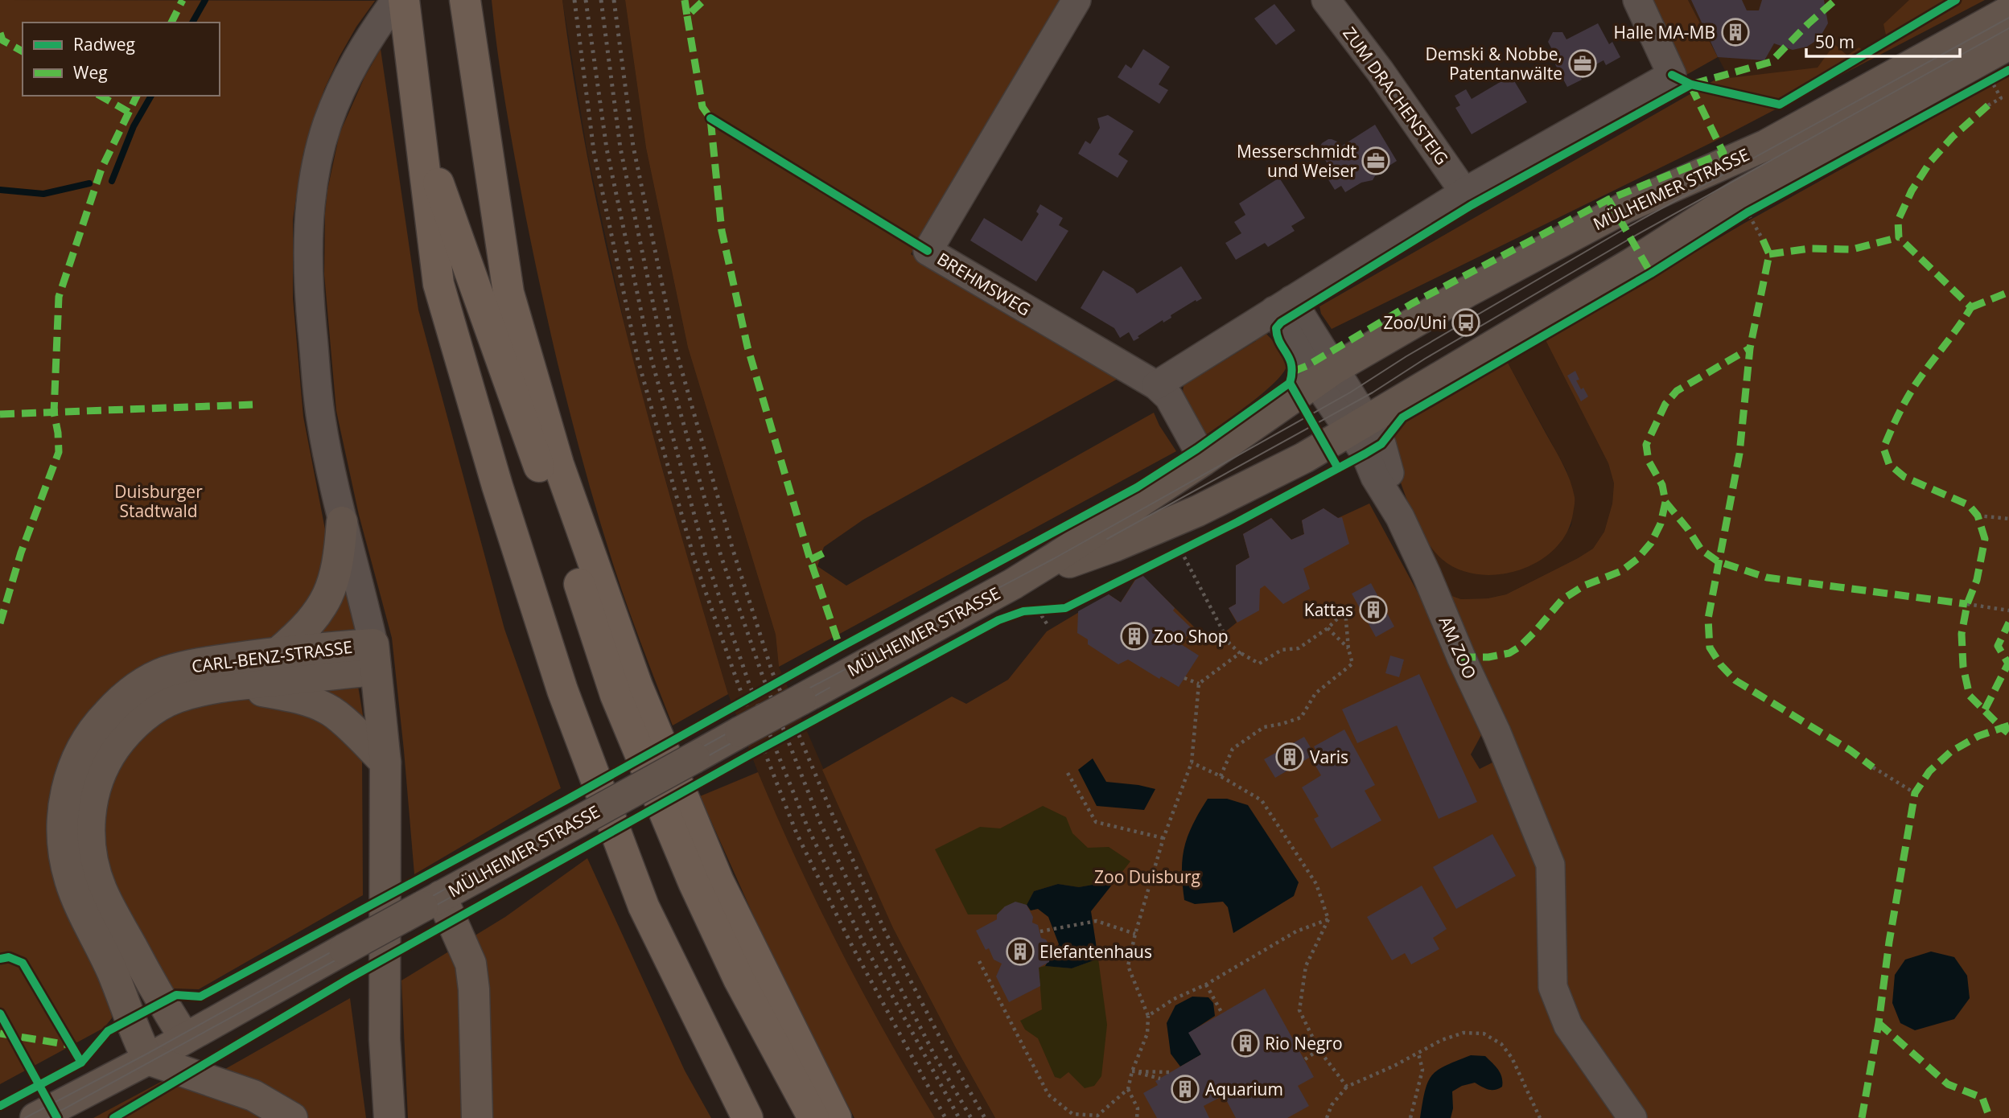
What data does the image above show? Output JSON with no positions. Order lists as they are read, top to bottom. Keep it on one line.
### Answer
{"streets":{"main road":["MÜLHEIMER STRASSE","CARL-BENZ-STRASSE"],"street":["ZUM DRACHENSTEIG","BREHMSWEG","AM ZOO"]},"crossings":[["MÜLHEIMER STRASSE","BREHMSWEG"],["MÜLHEIMER STRASSE","AM ZOO"],["MÜLHEIMER STRASSE","CARL-BENZ-STRASSE"]],"parks":["Duisburger Stadtwald","Zoo Duisburg"],"places":{"building":["Halle MA-MB","Kattas","Zoo Shop","Varis","Elefantenhaus","Rio Negro","Aquarium"],"office":["Demski & Nobbe, Patentanwälte","Messerschmidt und Weiser"],"bus stop":["Zoo/Uni"]},"legend":["Radweg","Weg"],"scale_bar":"50 m"}
